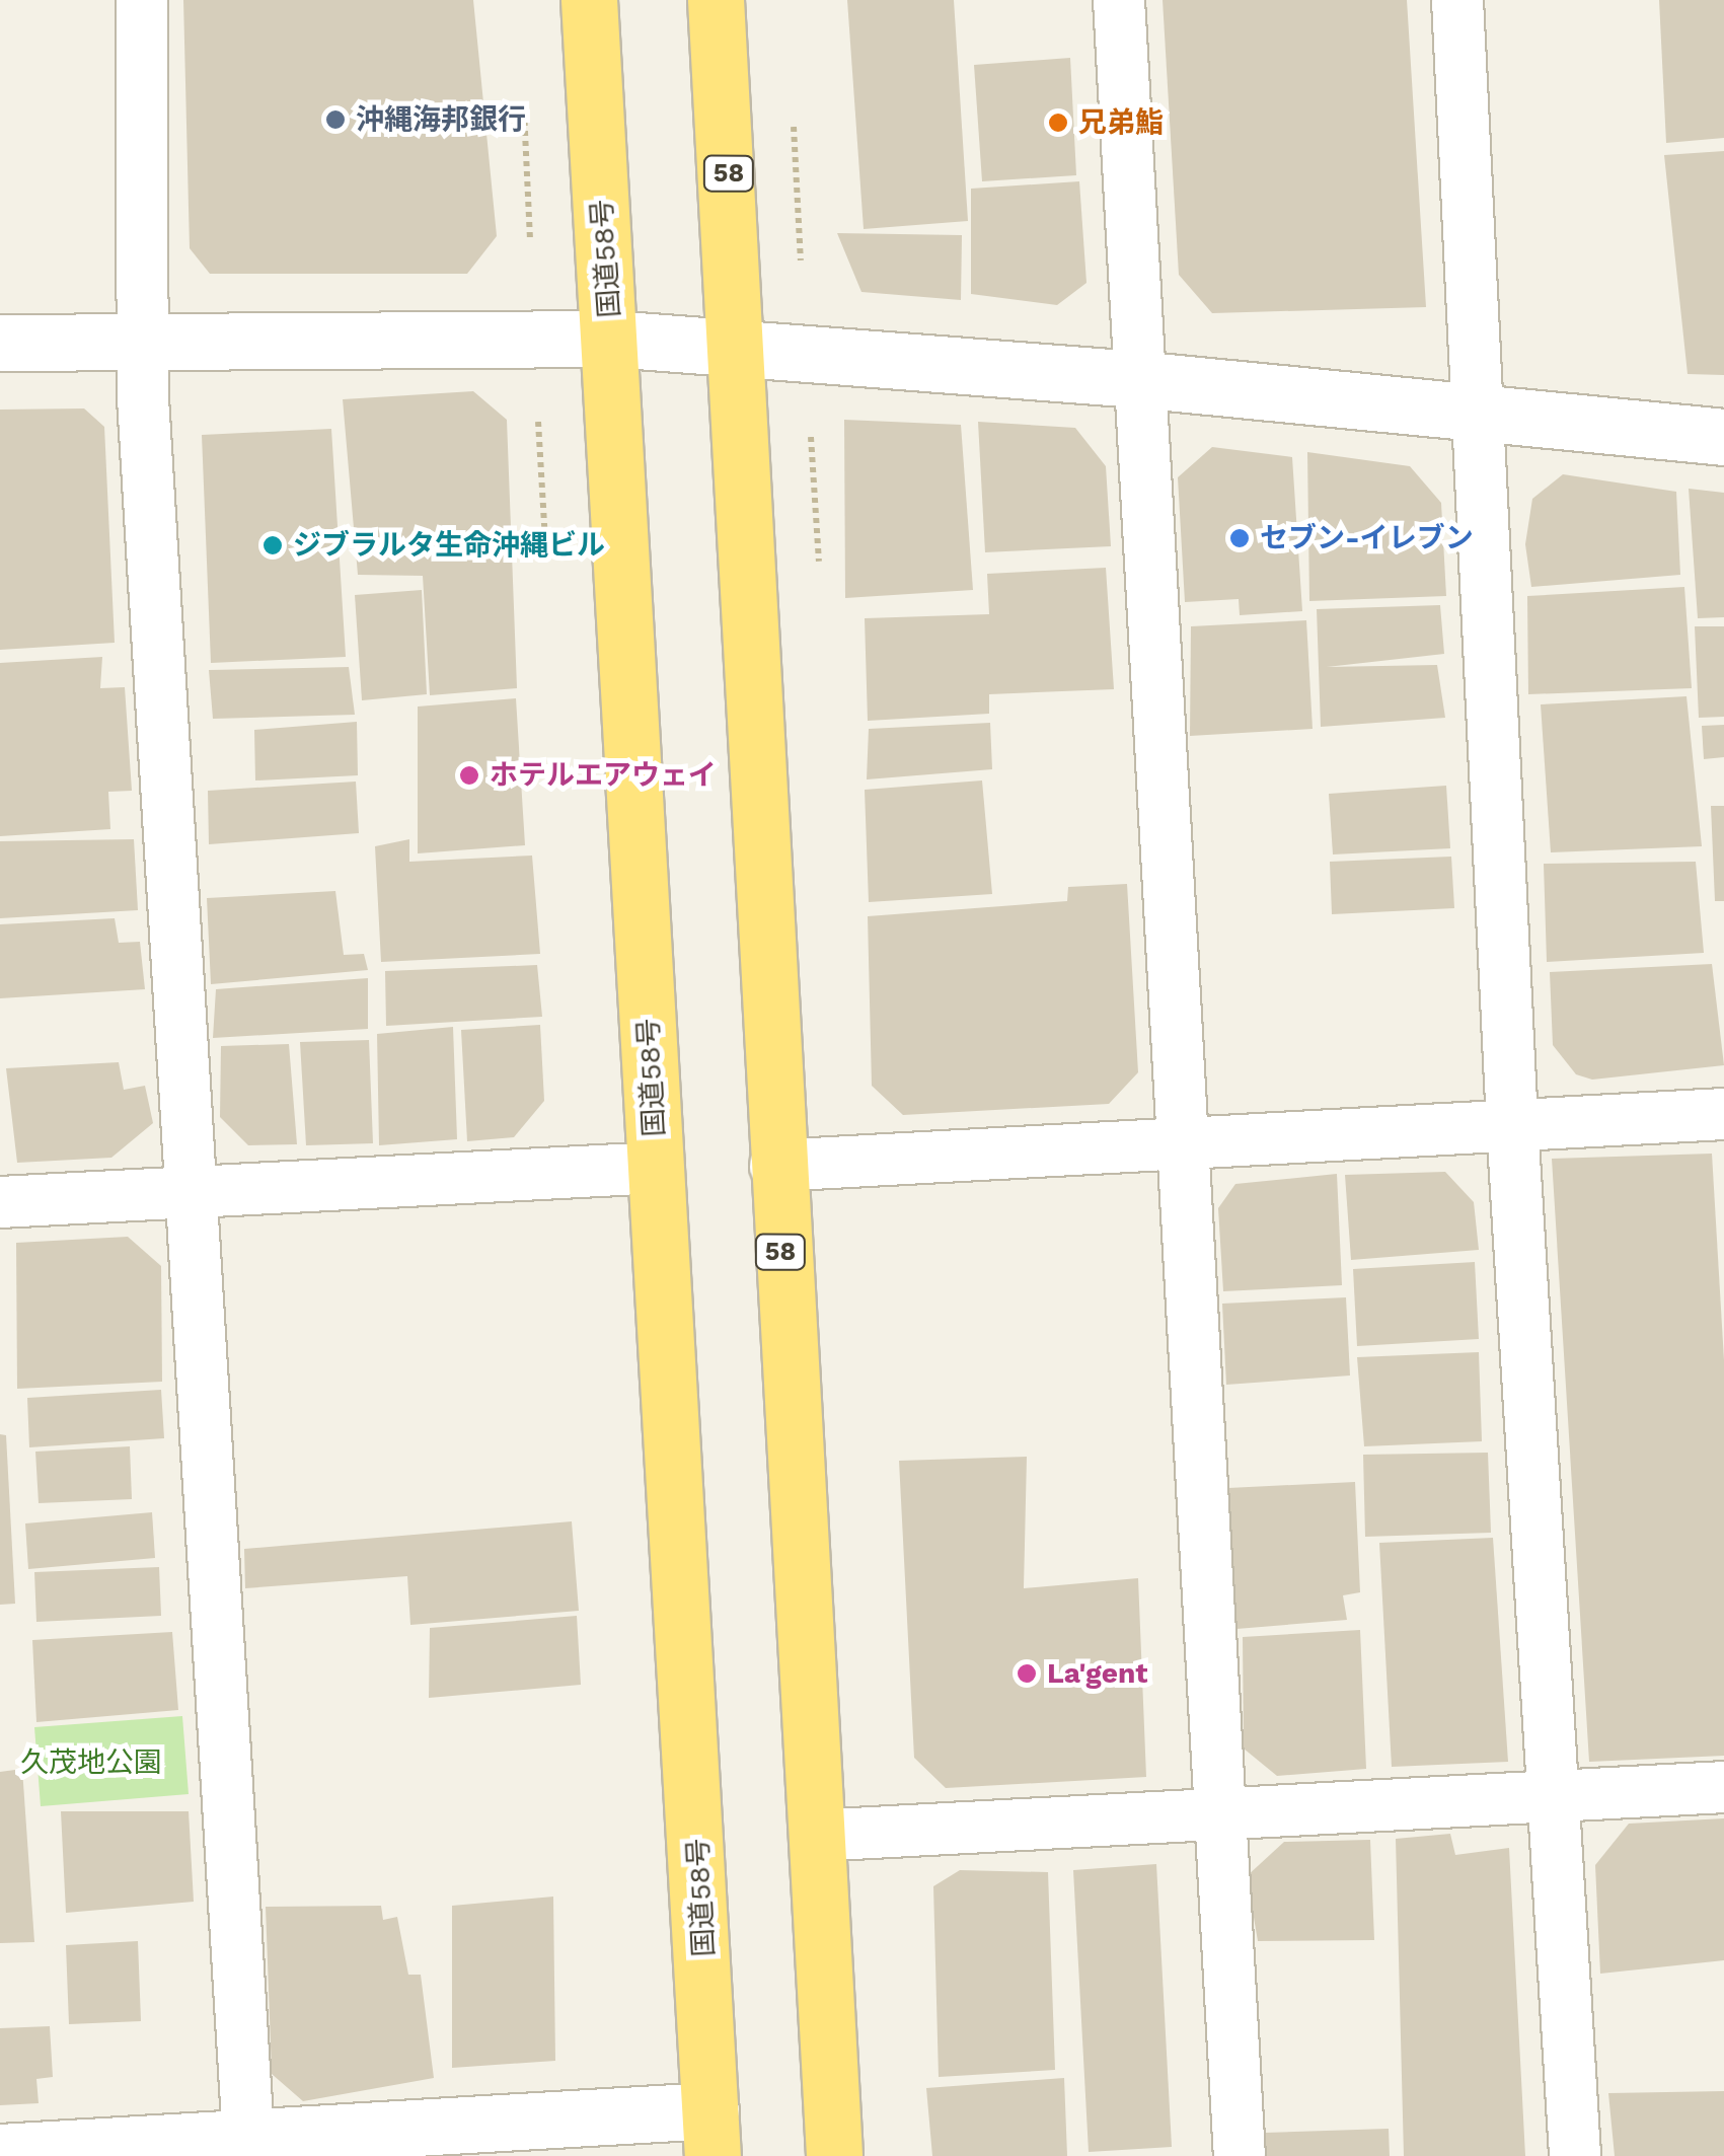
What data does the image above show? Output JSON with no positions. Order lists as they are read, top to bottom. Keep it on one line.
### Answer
{"streets":{"highway":["58","国道58号"]},"parks":["久茂地公園"],"places":["沖縄海邦銀行","兄弟鮨","セブン-イレブン","ジブラルタ生命沖縄ビル","ホテルエアウェイ","La'gent"]}
